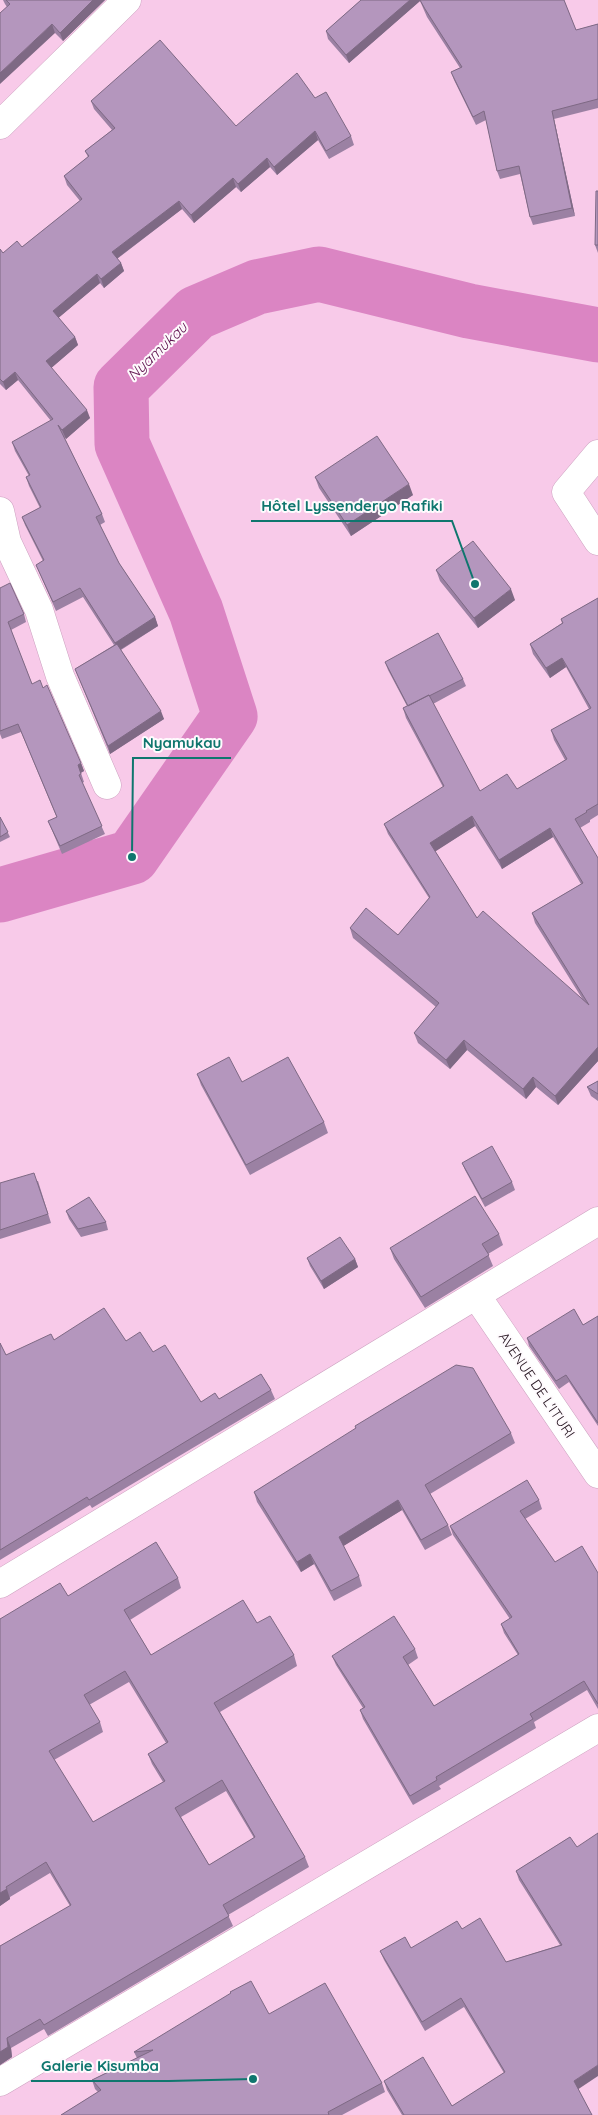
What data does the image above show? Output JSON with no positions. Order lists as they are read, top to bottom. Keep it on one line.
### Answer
{"streets":{"street":["AVENUE DE L'ITURI"]},"water":["Nyamukau"],"places":["Hôtel Lyssenderyo Rafiki","Nyamukau","Galerie Kisumba"]}
